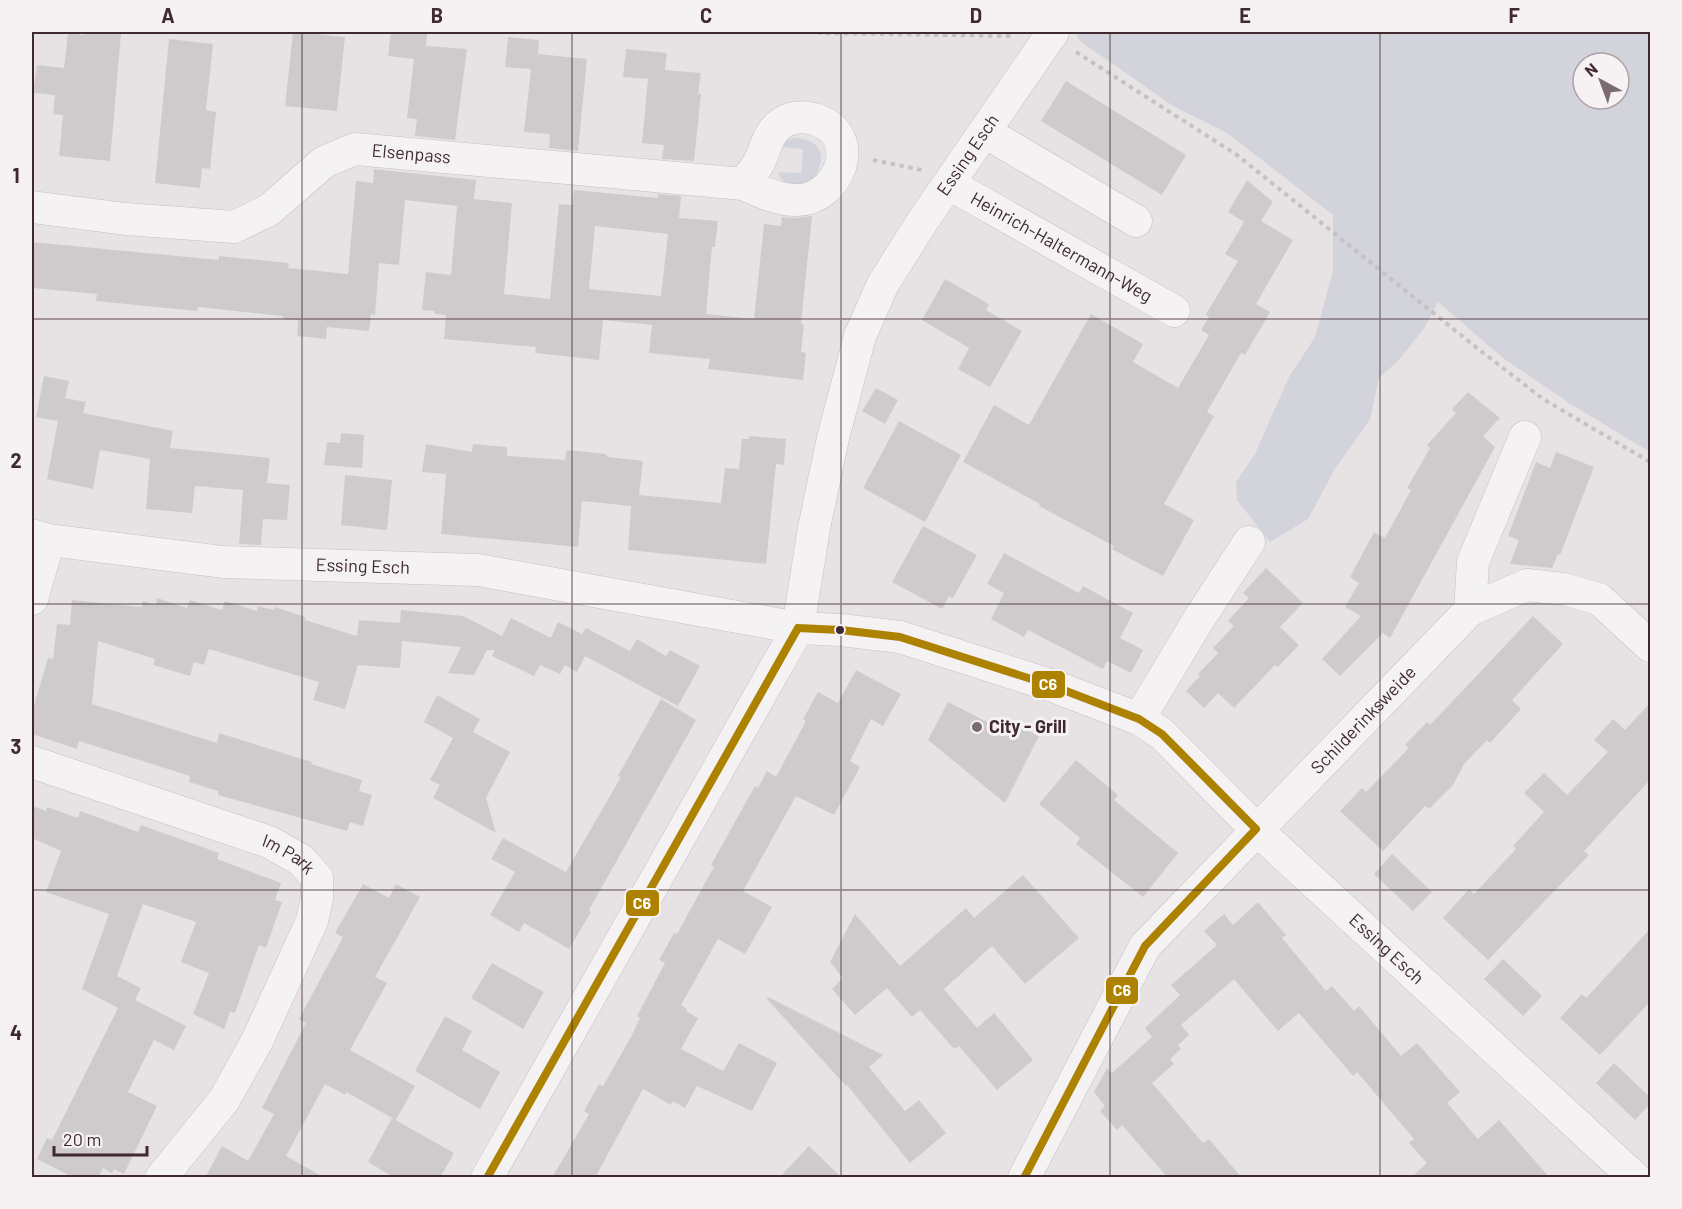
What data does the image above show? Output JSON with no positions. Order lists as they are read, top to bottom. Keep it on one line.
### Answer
{"streets":{"street":["Elsenpass","Essing Esch","Heinrich-Haltermann-Weg","Schilderinksweide","Im Park"]},"crossings":[["Essing Esch","Heinrich-Haltermann-Weg"],["Essing Esch","Schilderinksweide"]],"places":["City - Grill"],"lines":["transit line C6"],"scale_bar":"20 m","north":"top left","grid":{"columns":["A","B","C","D","E","F"],"rows":["1","2","3","4"]}}
